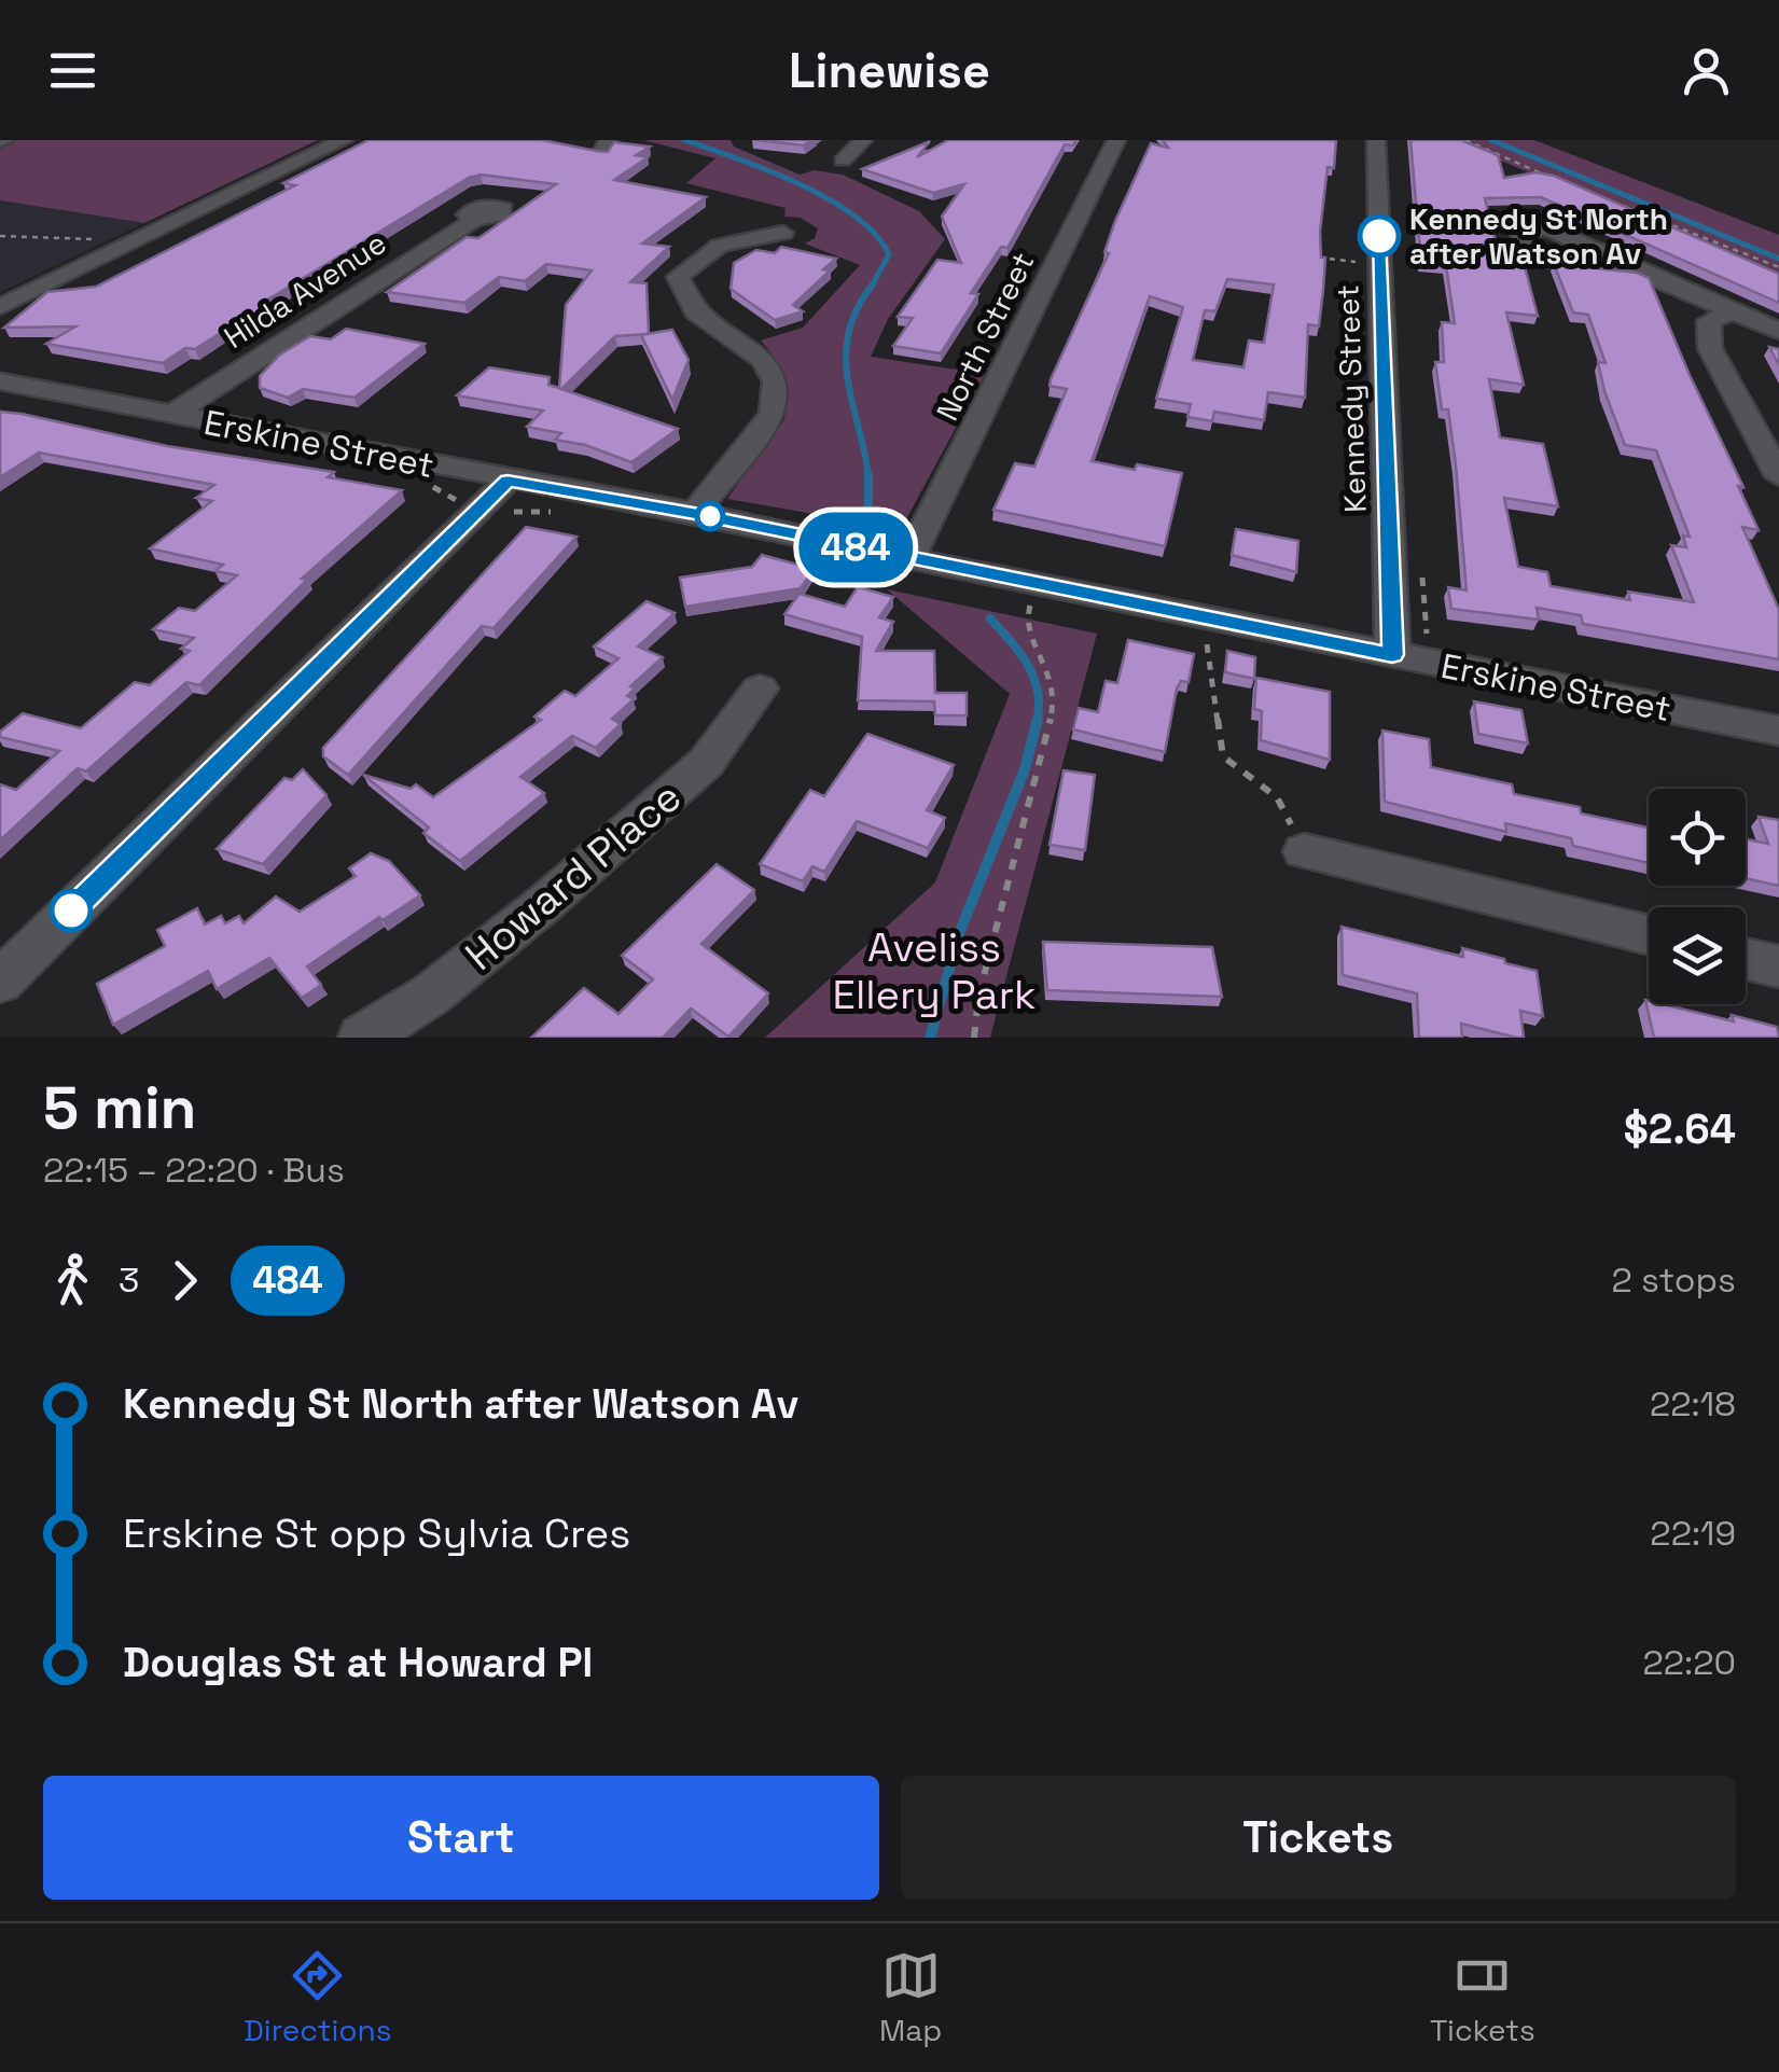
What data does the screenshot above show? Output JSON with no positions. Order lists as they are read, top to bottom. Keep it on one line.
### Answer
{"streets":{"street":["Hilda Avenue","North Street","Kennedy Street","Erskine Street","Howard Place"]},"crossings":[["Hilda Avenue","Erskine Street"],["North Street","Erskine Street"],["Kennedy Street","Erskine Street"]],"parks":["Aveliss Ellery Park"],"places":["Kennedy St North after Watson Av"],"lines":["bus line 484"],"page":{"header":"Linewise","on_map":"484","heading":["5 min","22:15 – 22:20 · Bus","$2.64"],"legs":["3","484","2 stops"],"list":[{"name":"Kennedy St North after Watson Av","value":"22:18"},{"name":"Erskine St opp Sylvia Cres","value":"22:19"},{"name":"Douglas St at Howard Pl","value":"22:20"}],"buttons":["Start","Tickets"],"tabs":["Directions","Map","Tickets"]}}
